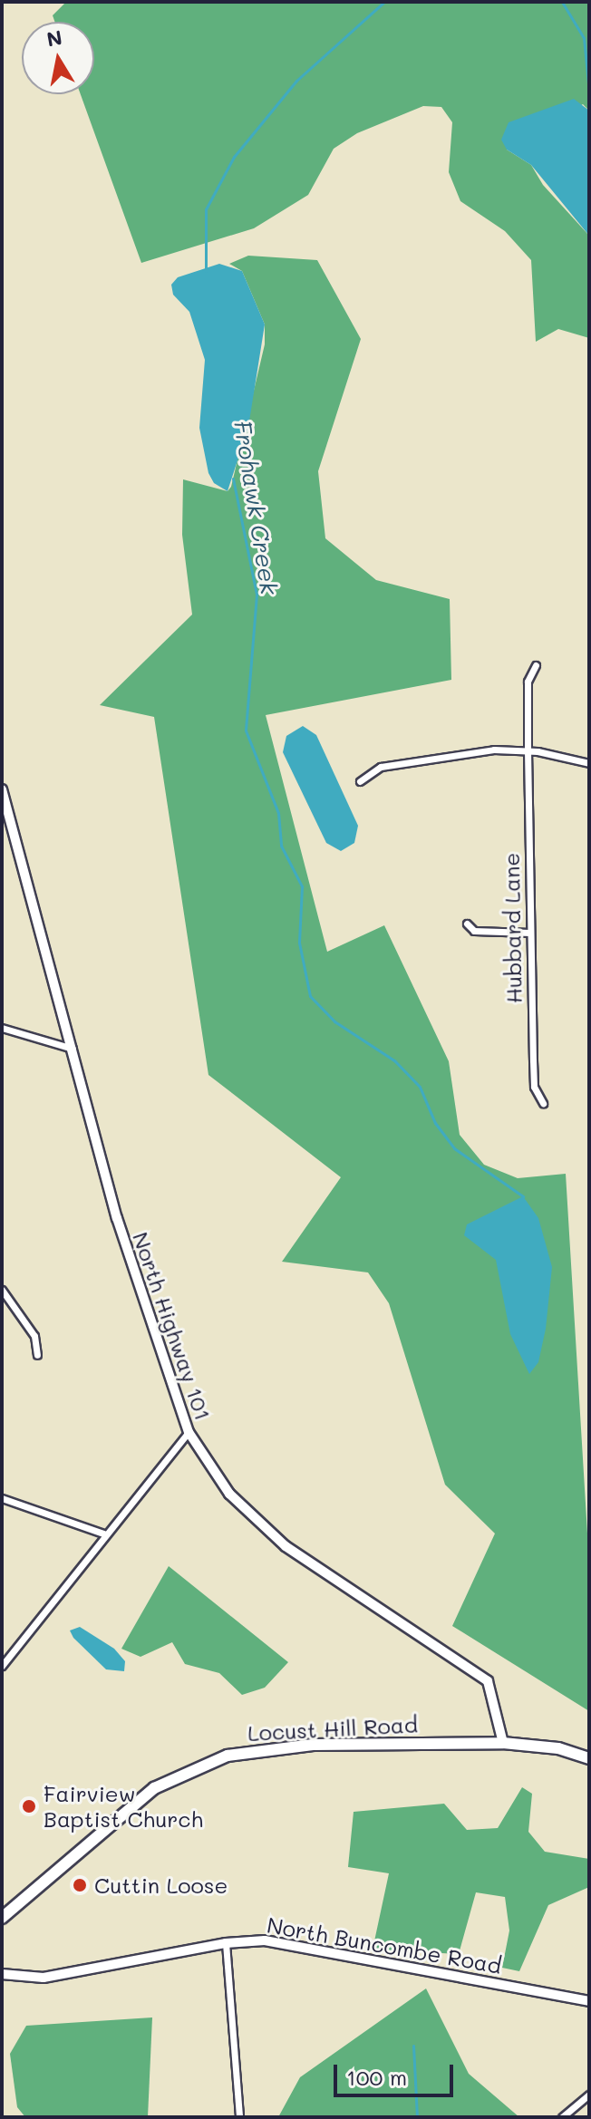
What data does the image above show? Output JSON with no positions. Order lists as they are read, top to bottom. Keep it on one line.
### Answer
{"streets":{"main road":["North Highway 101","Locust Hill Road","North Buncombe Road"],"street":["Hubbard Lane"]},"crossings":[["North Highway 101","Locust Hill Road"]],"water":["Frohawk Creek"],"places":["Fairview Baptist Church","Cuttin Loose"],"scale_bar":"100 m","north":"top"}
